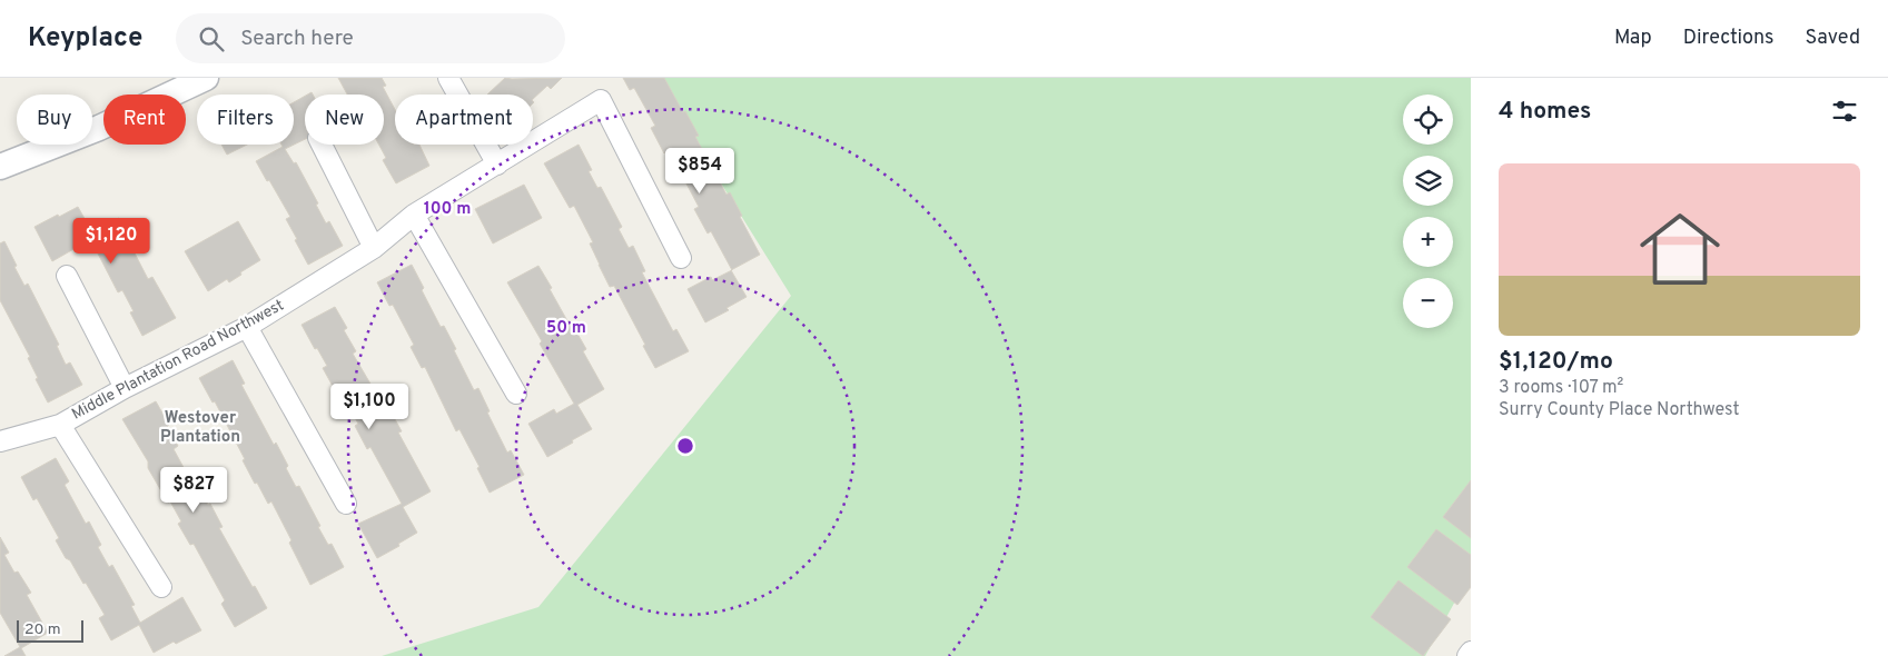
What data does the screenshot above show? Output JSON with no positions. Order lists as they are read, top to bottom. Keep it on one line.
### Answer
{"streets":{"street":["Middle Plantation Road Northwest"]},"districts":["Westover Plantation"],"scale_bar":"20 m","page":{"header":"Keyplace","search":"Search here","nav":["Map","Directions","Saved"],"heading":"4 homes","map_buttons":["+","−"],"chip":["Buy","Rent","Filters","New","Apartment"],"list":[{"name":"$1,120/mo","note":"3 rooms · 107 m² · Surry County Place Northwest"}],"price":["$854","$1,120","$1,100","$827"],"scale":"20 m"},"rings":["100 m","50 m"]}
